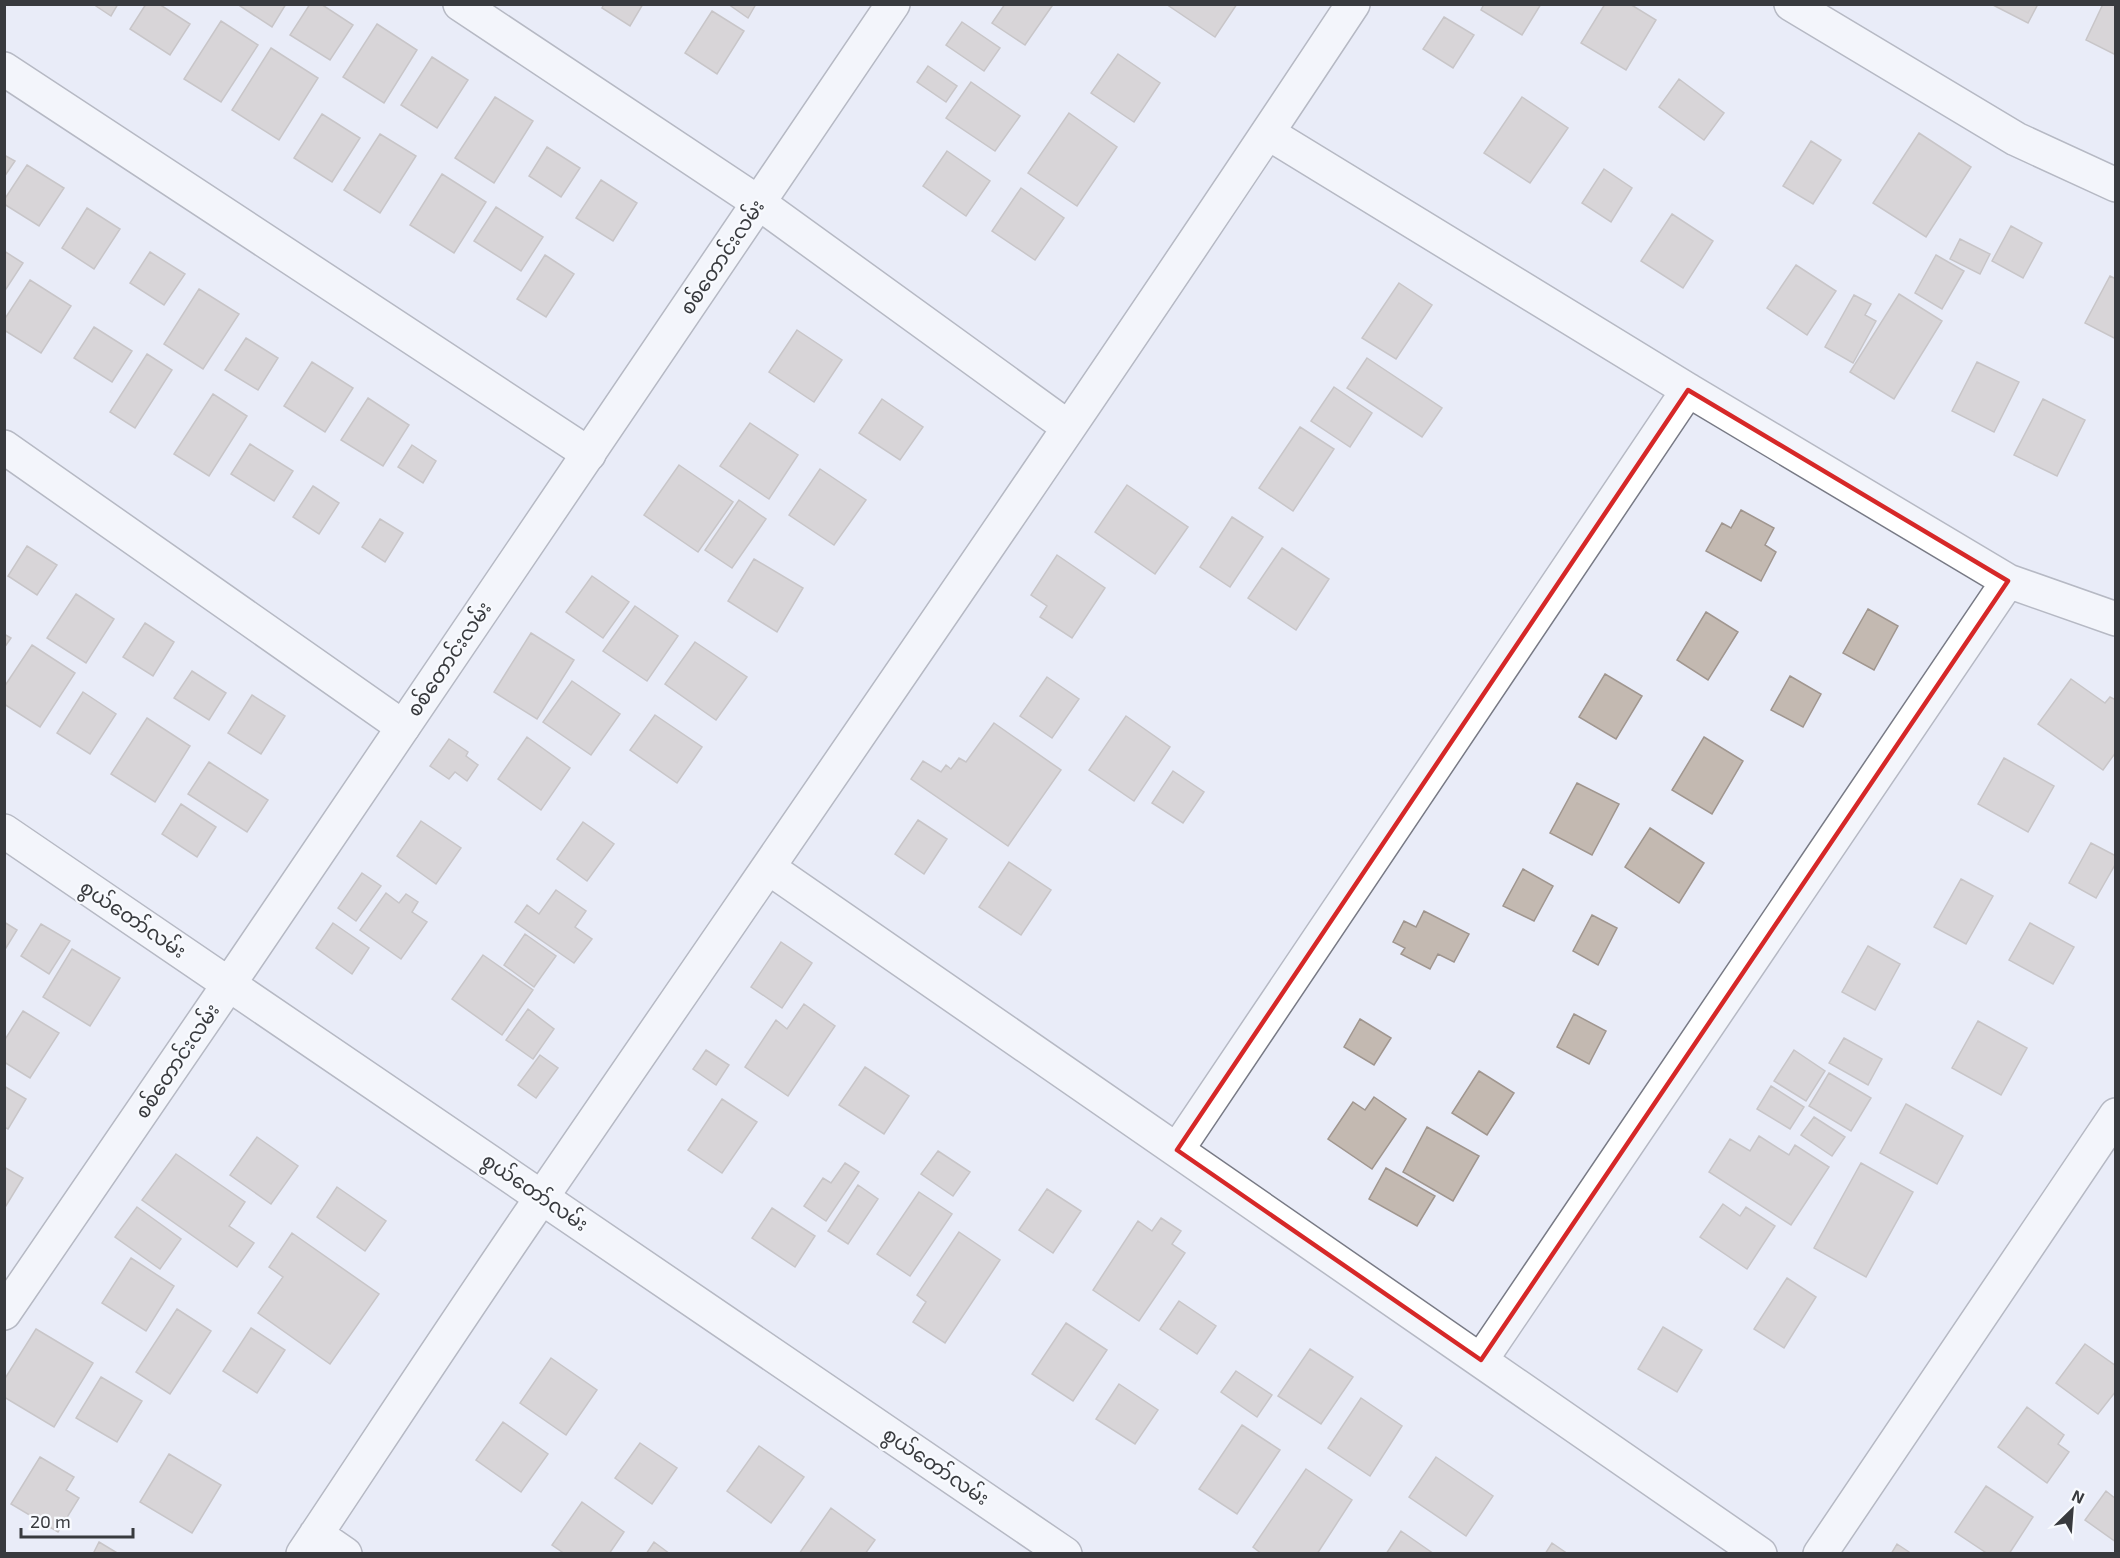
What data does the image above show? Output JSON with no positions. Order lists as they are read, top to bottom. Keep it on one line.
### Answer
{"streets":{"street":["စစ်တောင်းလမ်း","စွယ်တော်လမ်း"]},"crossings":[["စစ်တောင်းလမ်း","စွယ်တော်လမ်း"]],"scale_bar":"20 m","north":"top right"}
